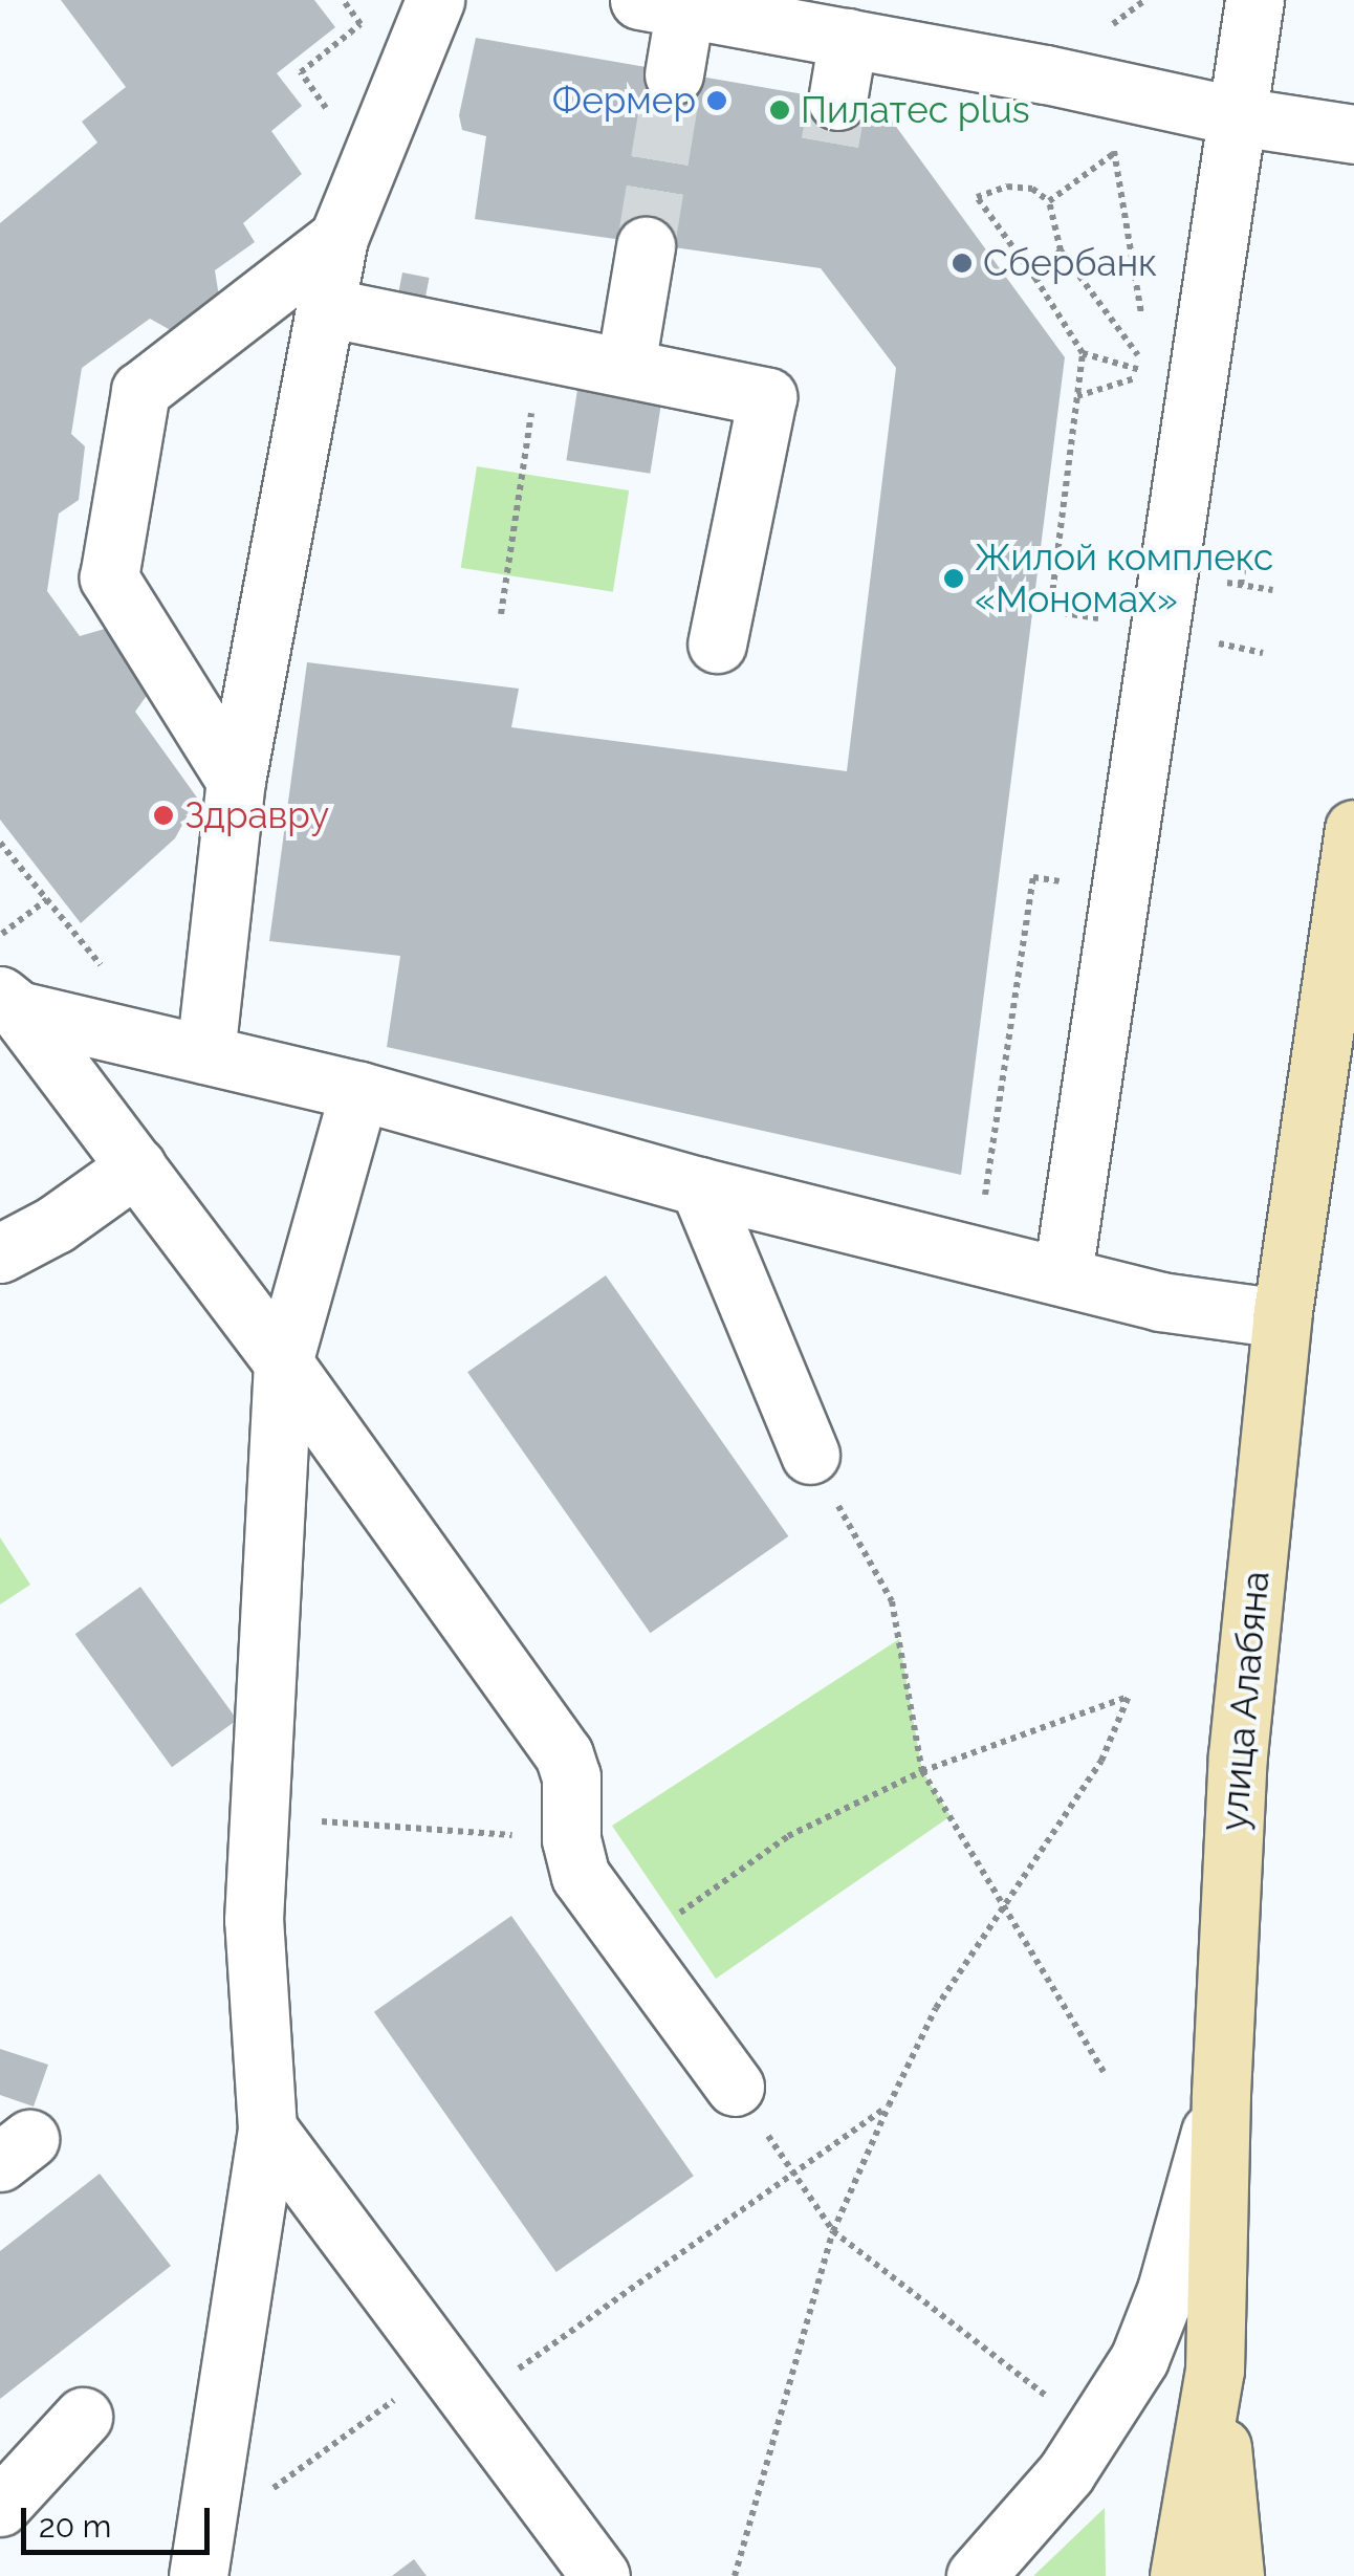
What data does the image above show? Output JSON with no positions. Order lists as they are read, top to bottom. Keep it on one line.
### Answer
{"streets":{"main road":["улица Алабяна"]},"places":["Фермер","Пилатес plus","Сбербанк","Жилой комплекс «Мономах»","Здравру"],"scale_bar":"20 m"}
